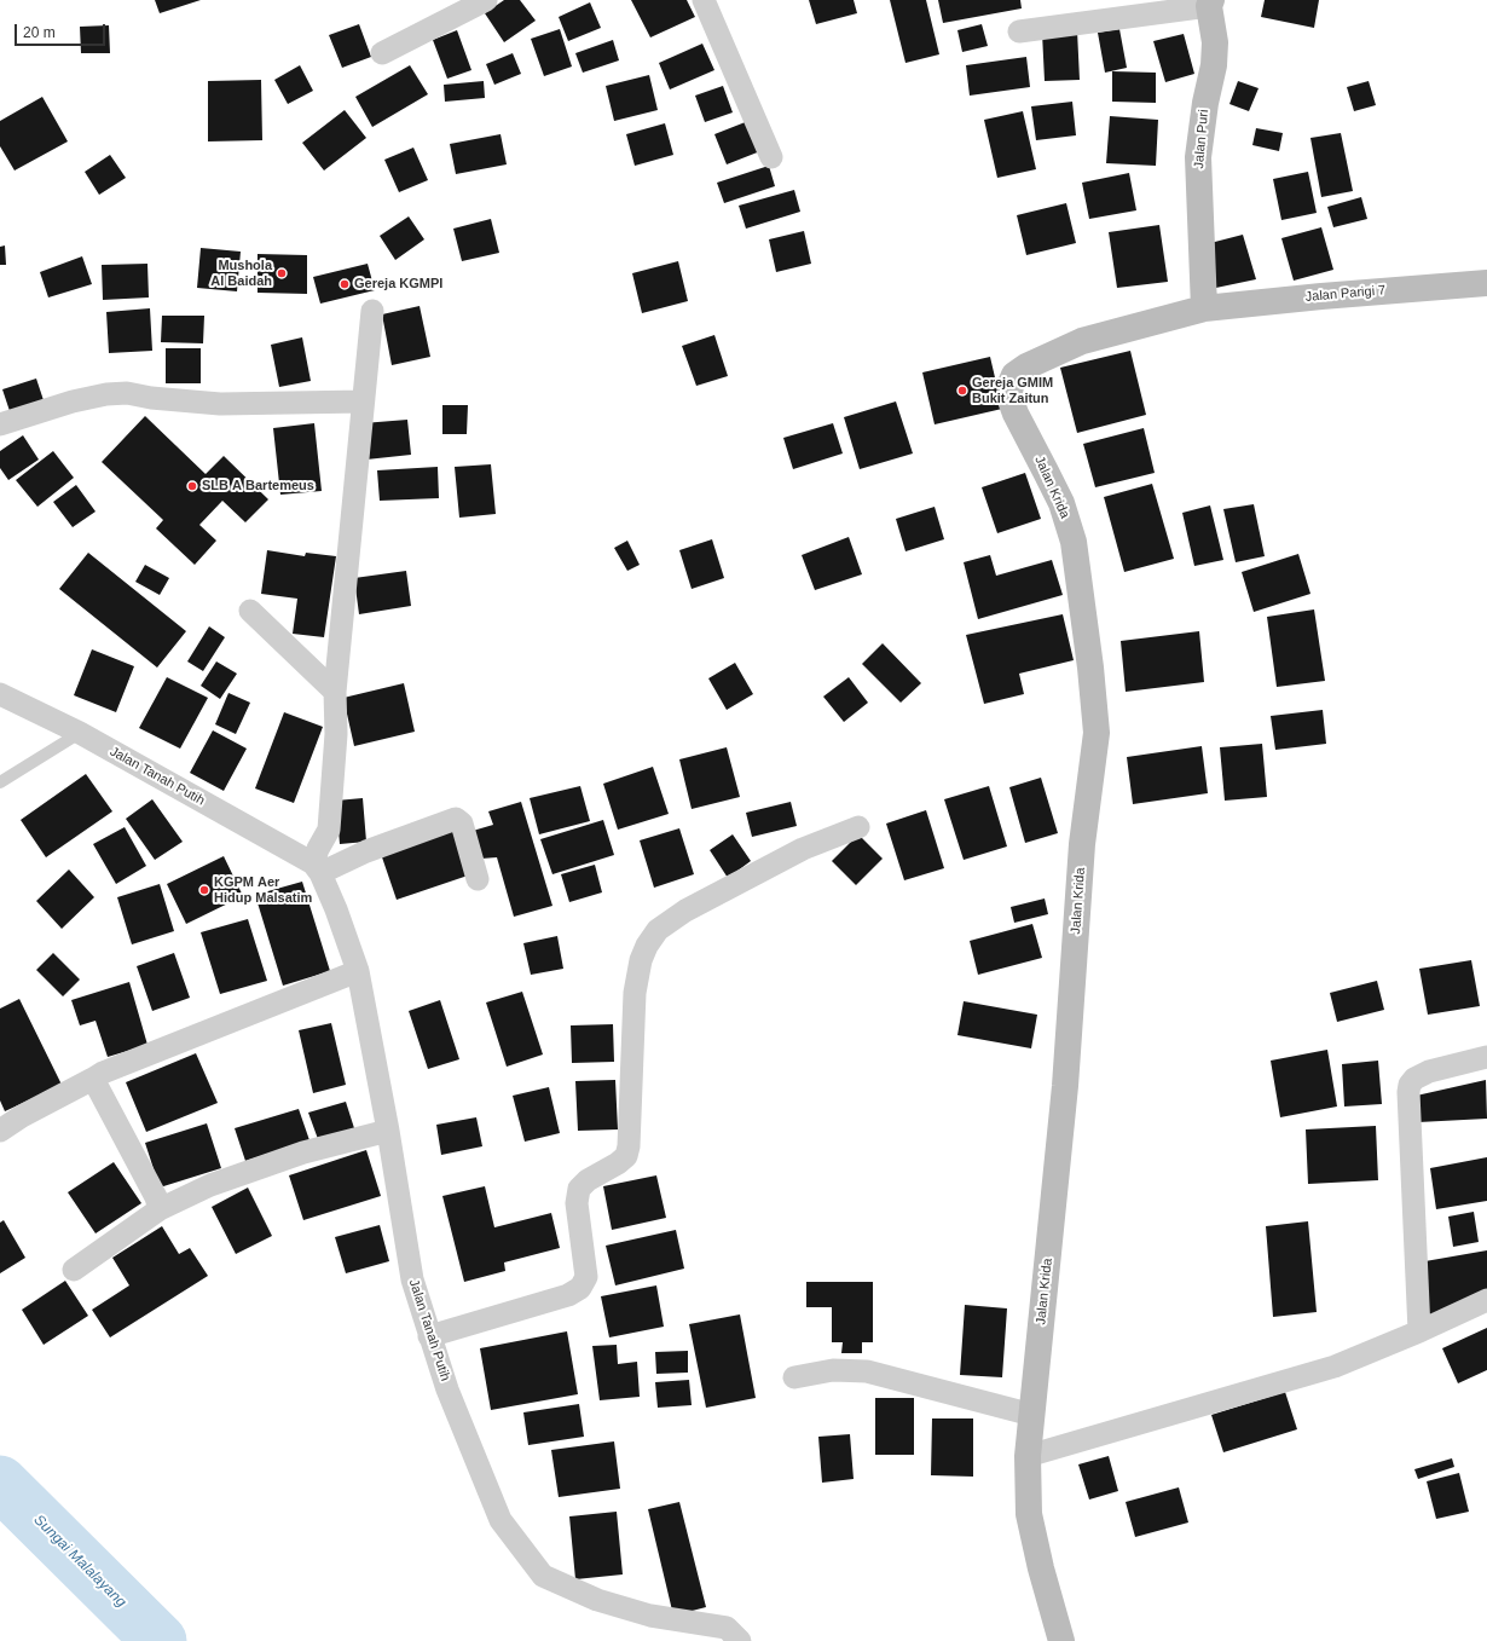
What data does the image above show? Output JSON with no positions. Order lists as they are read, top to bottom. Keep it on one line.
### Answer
{"streets":{"street":["Jalan Puri","Jalan Parigi 7","Jalan Krida","Jalan Tanah Putih"]},"crossings":[["Jalan Puri","Jalan Parigi 7"],["Jalan Puri","Jalan Krida"],["Jalan Parigi 7","Jalan Krida"]],"water":["Sungai Malalayang"],"places":["Mushola Al Baidah","Gereja KGMPI","Gereja GMIM Bukit Zaitun","SLB A Bartemeus","KGPM Aer Hidup Malsatim"],"scale_bar":"20 m"}
